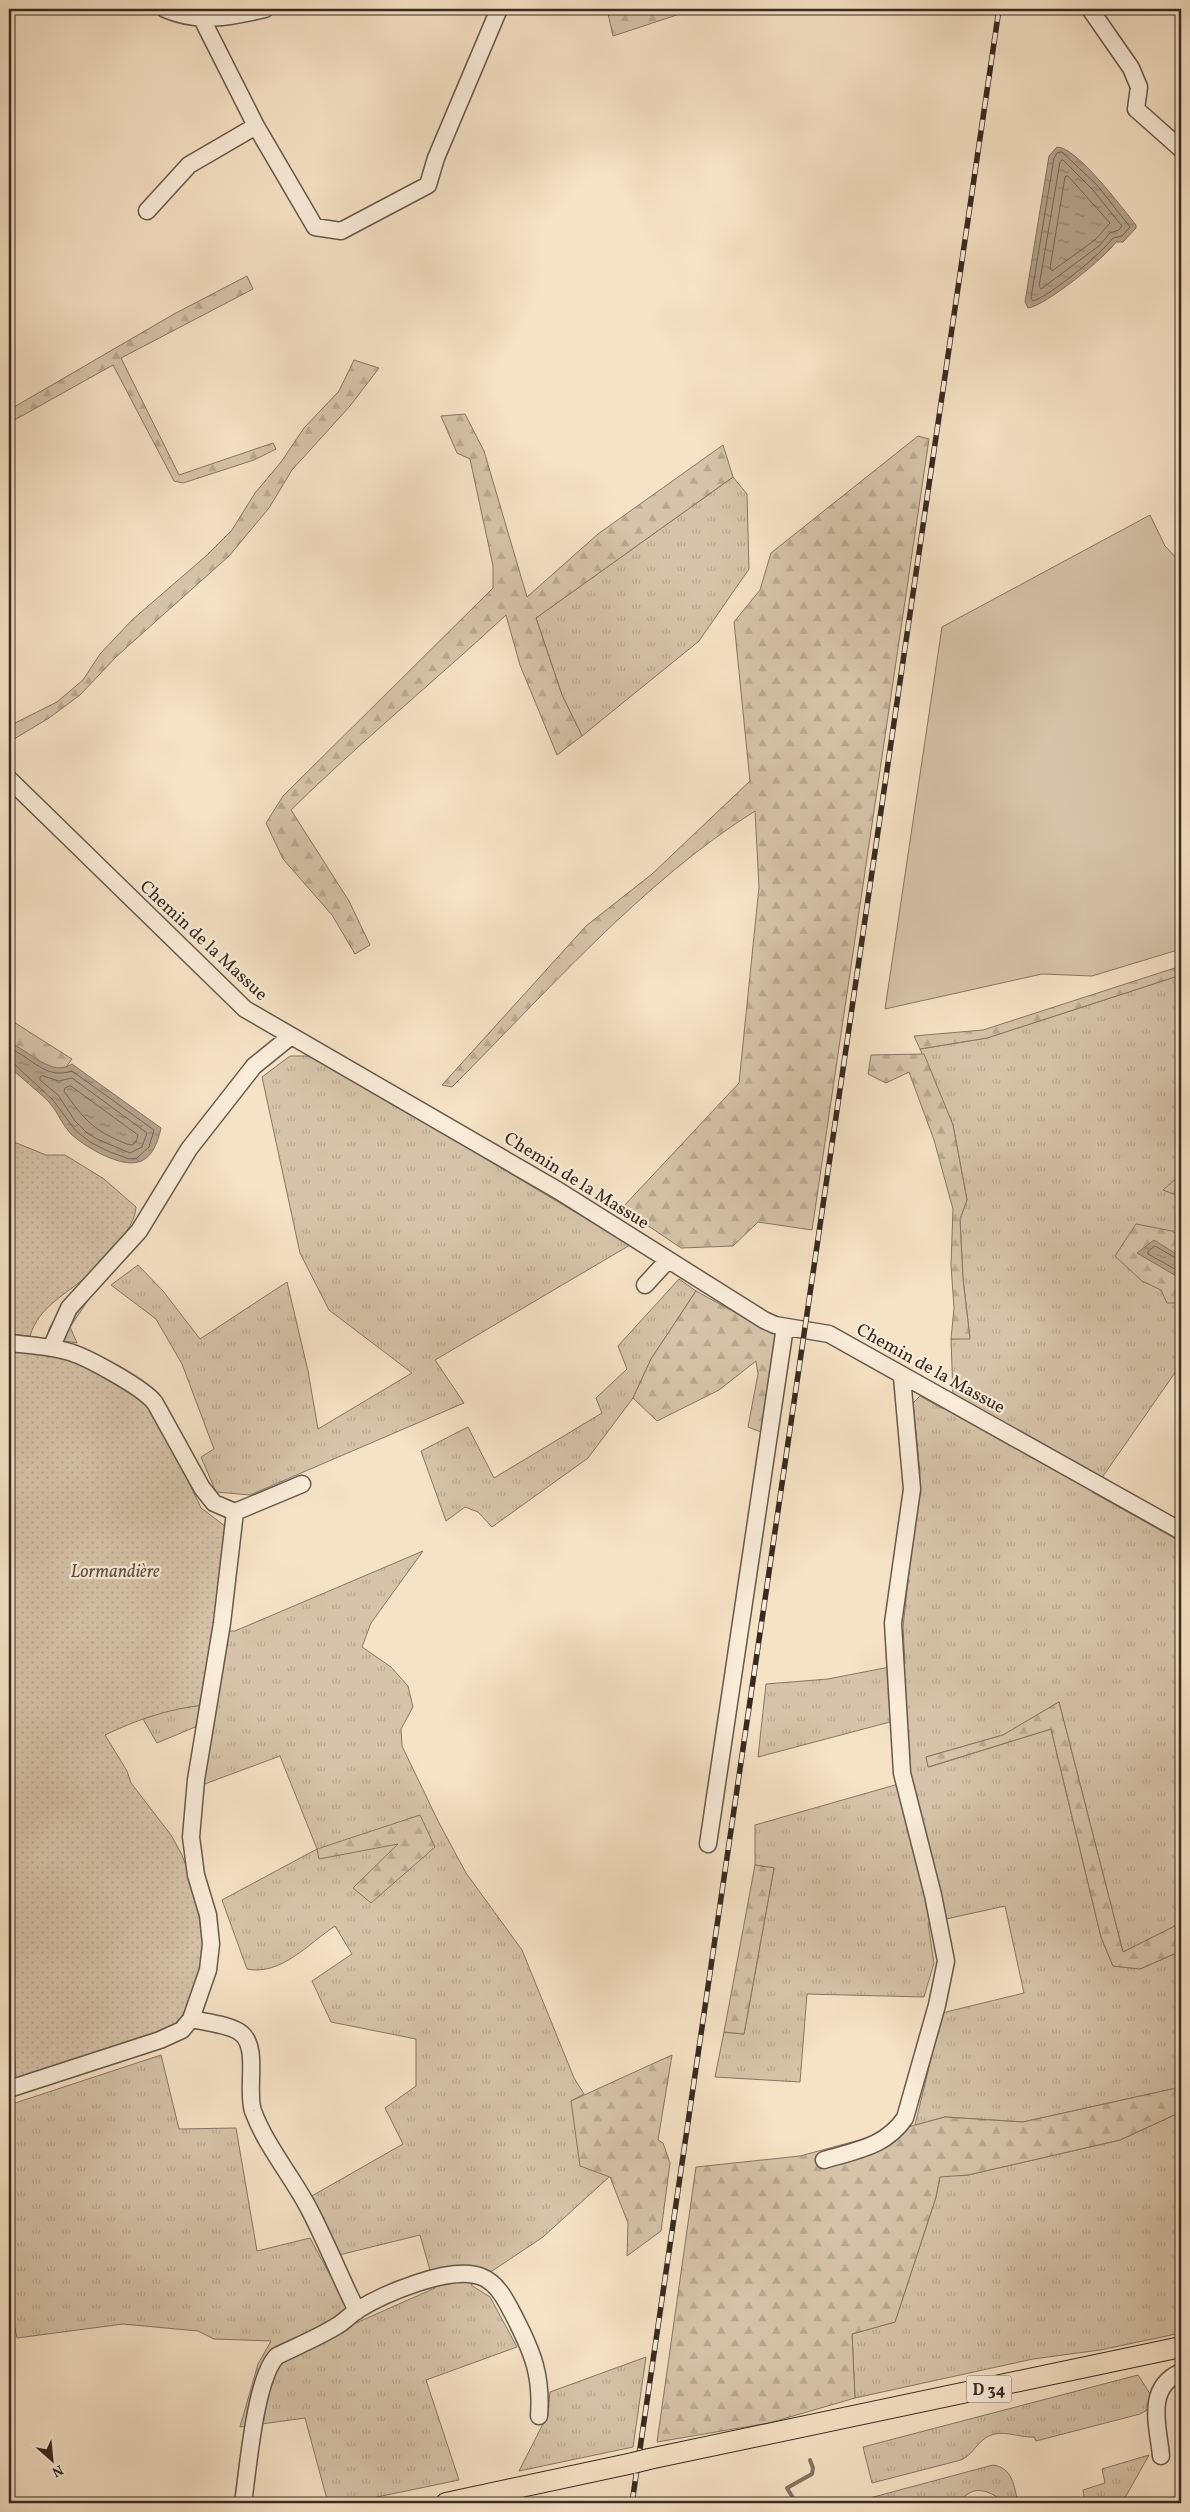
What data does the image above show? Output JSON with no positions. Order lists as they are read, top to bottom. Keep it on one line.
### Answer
{"streets":{"main road":["D 34"],"street":["Chemin de la Massue"]},"parks":["Lormandière"],"north":"bottom right"}
